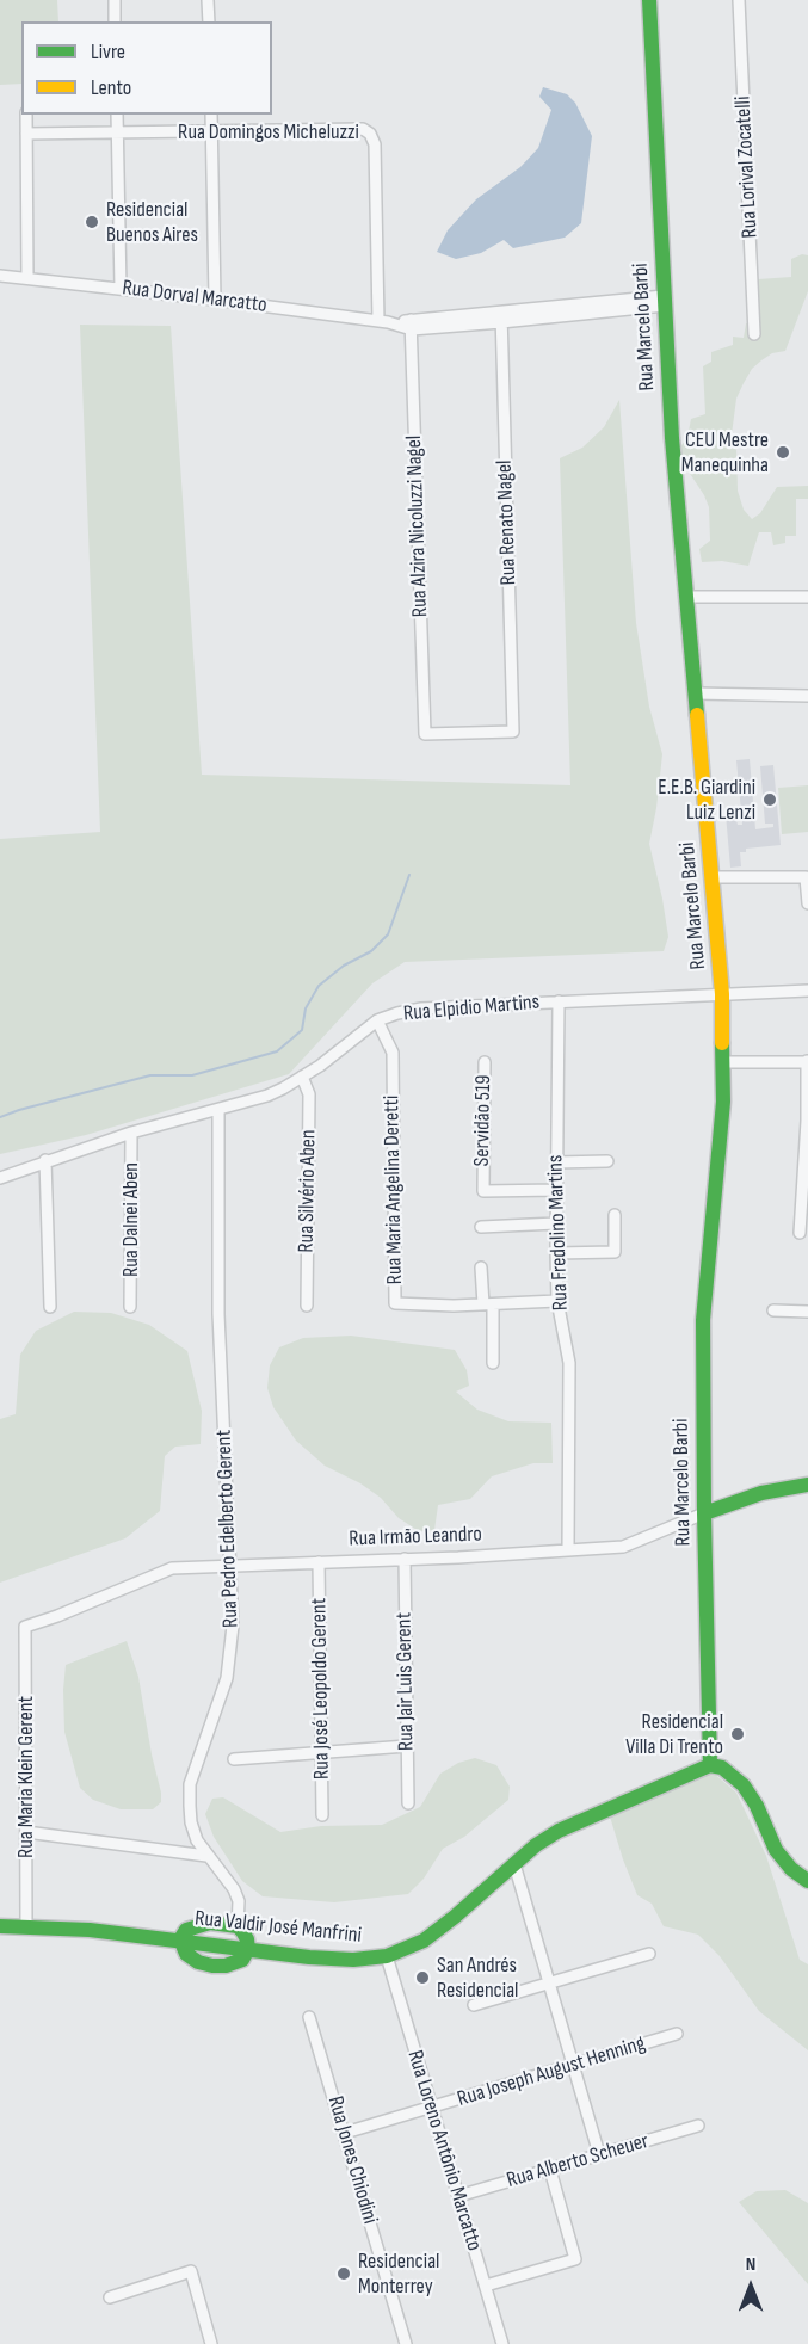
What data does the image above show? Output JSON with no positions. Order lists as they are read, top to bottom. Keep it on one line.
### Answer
{"streets":{"street":["Rua Domingos Micheluzzi","Rua Lorival Zocatelli","Rua Dorval Marcatto","Rua Marcelo Barbi","Rua Renato Nagel","Rua Alzira Nicoluzzi Nagel","Rua Elpidio Martins","Servidão 519","Rua Maria Angelina Deretti","Rua Silvério Aben","Rua Dalnei Aben","Rua Fredolino Martins","Rua Pedro Edelberto Gerent","Rua Irmão Leandro","Rua Jair Luis Gerent","Rua José Leopoldo Gerent","Rua Maria Klein Gerent","Rua Valdir José Manfrini","Rua Joseph August Henning","Rua Loreno Antônio Marcatto","Rua Jones Chiodini","Rua Alberto Scheuer"]},"crossings":[["Rua Domingos Micheluzzi","Rua Dorval Marcatto"],["Rua Dorval Marcatto","Rua Marcelo Barbi"],["Rua Dorval Marcatto","Rua Renato Nagel"],["Rua Dorval Marcatto","Rua Alzira Nicoluzzi Nagel"],["Rua Marcelo Barbi","Rua Elpidio Martins"],["Rua Marcelo Barbi","Rua Irmão Leandro"],["Rua Marcelo Barbi","Rua Valdir José Manfrini"],["Rua Renato Nagel","Rua Alzira Nicoluzzi Nagel"],["Rua Elpidio Martins","Rua Maria Angelina Deretti"],["Rua Elpidio Martins","Rua Silvério Aben"],["Rua Elpidio Martins","Rua Dalnei Aben"],["Rua Elpidio Martins","Rua Fredolino Martins"],["Rua Elpidio Martins","Rua Pedro Edelberto Gerent"],["Servidão 519","Rua Fredolino Martins"],["Rua Fredolino Martins","Rua Irmão Leandro"],["Rua Pedro Edelberto Gerent","Rua Irmão Leandro"],["Rua Irmão Leandro","Rua Jair Luis Gerent"],["Rua Irmão Leandro","Rua José Leopoldo Gerent"],["Rua Irmão Leandro","Rua Maria Klein Gerent"],["Rua Maria Klein Gerent","Rua Valdir José Manfrini"],["Rua Valdir José Manfrini","Rua Loreno Antônio Marcatto"],["Rua Joseph August Henning","Rua Loreno Antônio Marcatto"],["Rua Joseph August Henning","Rua Jones Chiodini"],["Rua Loreno Antônio Marcatto","Rua Alberto Scheuer"]],"places":["Residencial Buenos Aires","CEU Mestre Manequinha","E.E.B. Giardini Luiz Lenzi","Residencial Villa Di Trento","San Andrés Residencial","Residencial Monterrey"],"legend":["Livre","Lento"],"north":"top"}
